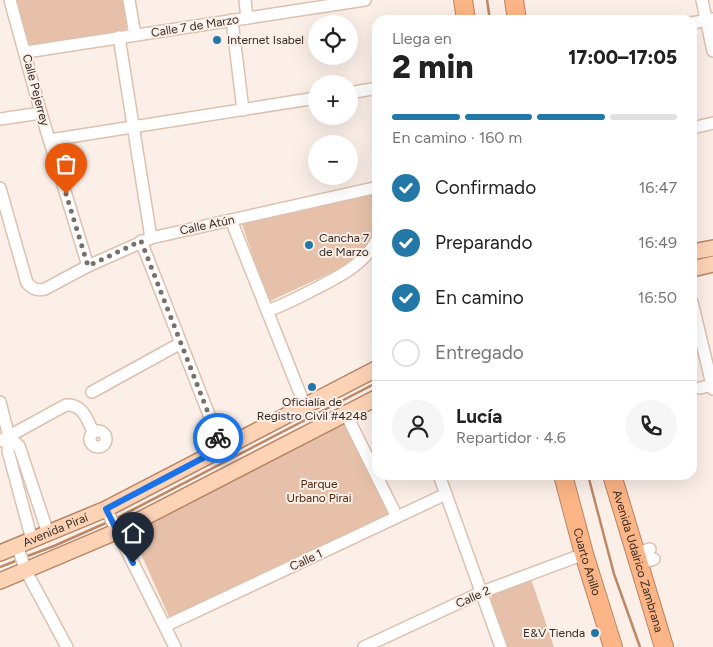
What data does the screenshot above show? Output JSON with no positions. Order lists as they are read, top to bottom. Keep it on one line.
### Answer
{"streets":{"highway":["Cuarto Anillo","Avenida Udalrico Zambrana"],"main road":["Avenida Piraí"],"street":["Calle 7 de Marzo","Calle Pejerrey","Calle Atún","Calle 1","Calle 2"]},"crossings":[["Calle 7 de Marzo","Calle Pejerrey"],["Calle Pejerrey","Calle Atún"],["Cuarto Anillo","Calle 2"]],"parks":["Parque Urbano Pirai"],"places":["Internet Isabel","Cancha 7 de Marzo","Oficialía de Registro Civil #4248","E&V Tienda"],"page":{"map_buttons":["+","−"],"heading":["2 min","Llega en","17:00–17:05"],"panel":["Lucía","Repartidor · 4.6"],"bar":"En camino · 160 m","list":[["Confirmado","16:47"],["Preparando","16:49"],["En camino","16:50"],"Entregado"]}}
